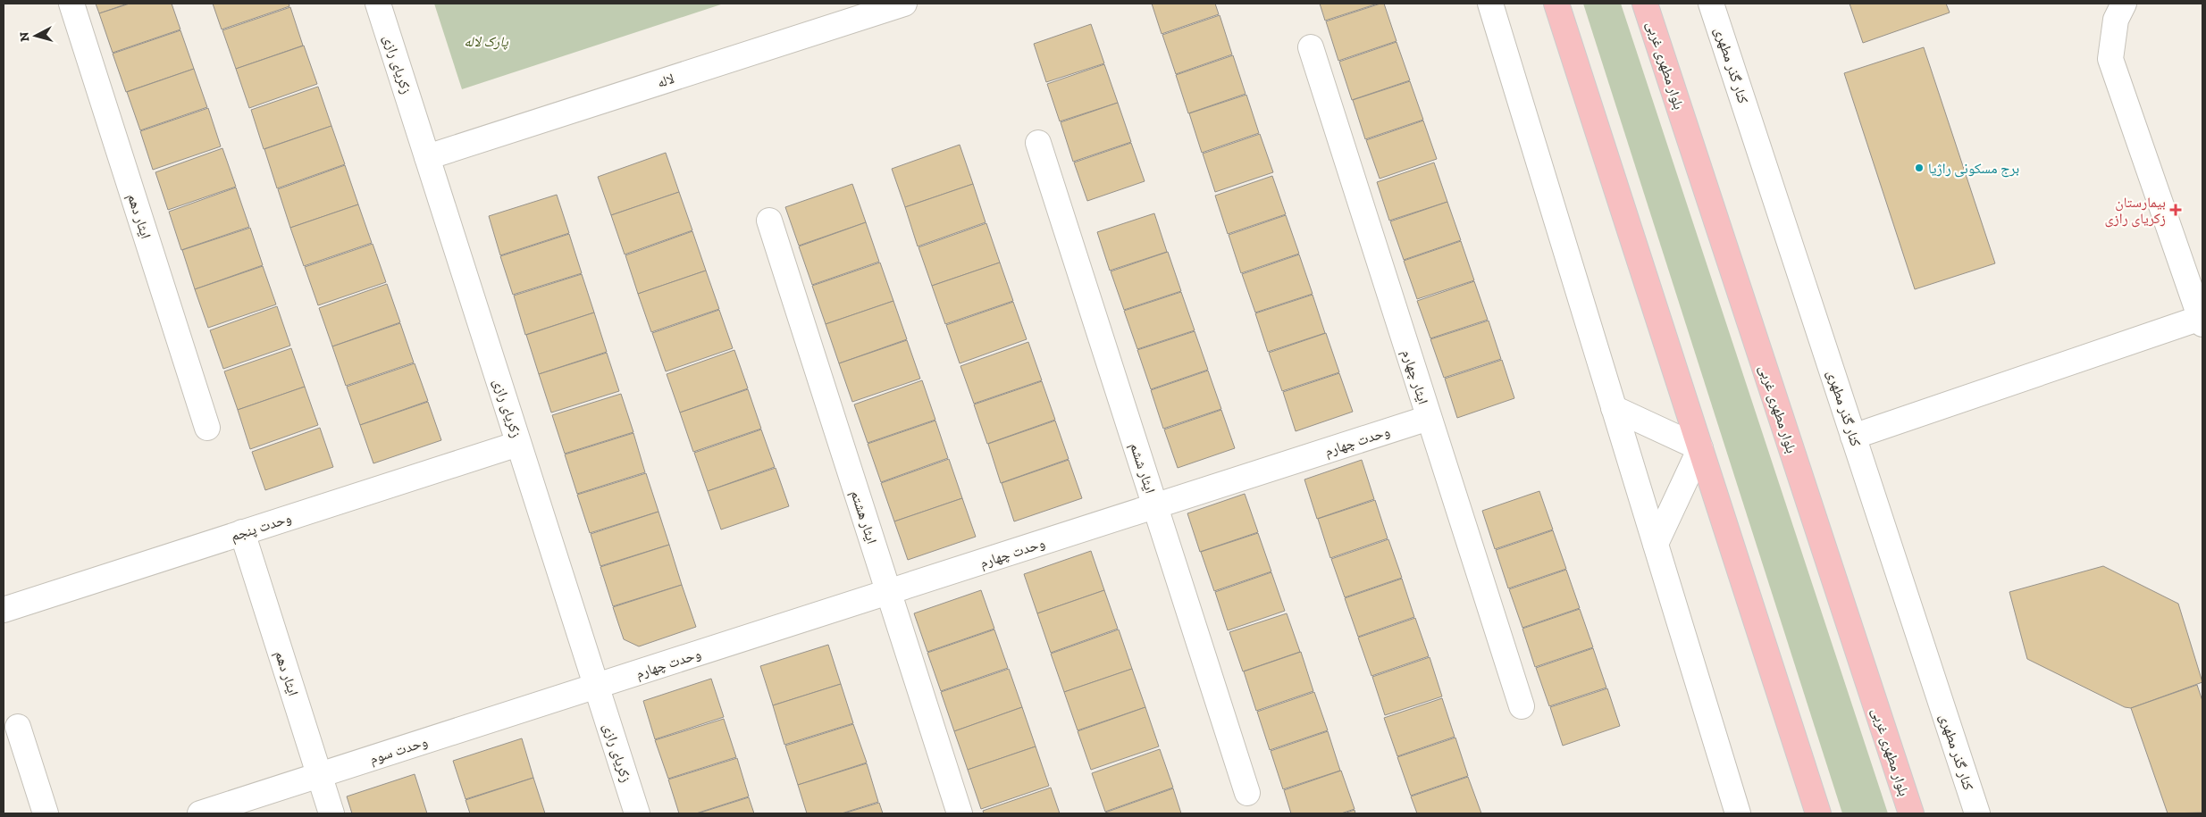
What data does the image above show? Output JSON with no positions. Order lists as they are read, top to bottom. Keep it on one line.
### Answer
{"streets":{"main road":["بلوار مطهری غربی"],"street":["زکریای رازی","کنار گذر مطهری","لاله","ایثار دهم","ایثار چهارم","وحدت چهارم","ایثار ششم","ایثار هشتم","وحدت پنجم","وحدت سوم"]},"crossings":[["زکریای رازی","لاله"],["زکریای رازی","وحدت چهارم"],["زکریای رازی","وحدت پنجم"],["زکریای رازی","وحدت سوم"],["ایثار دهم","وحدت پنجم"],["ایثار دهم","وحدت سوم"],["ایثار چهارم","وحدت چهارم"],["وحدت چهارم","ایثار ششم"],["وحدت چهارم","ایثار هشتم"],["وحدت چهارم","وحدت سوم"]],"parks":["پارک لاله"],"places":{"other":["برج مسکونی راژیا"],"health":["بیمارستان زکریای رازی"]},"north":"left"}
